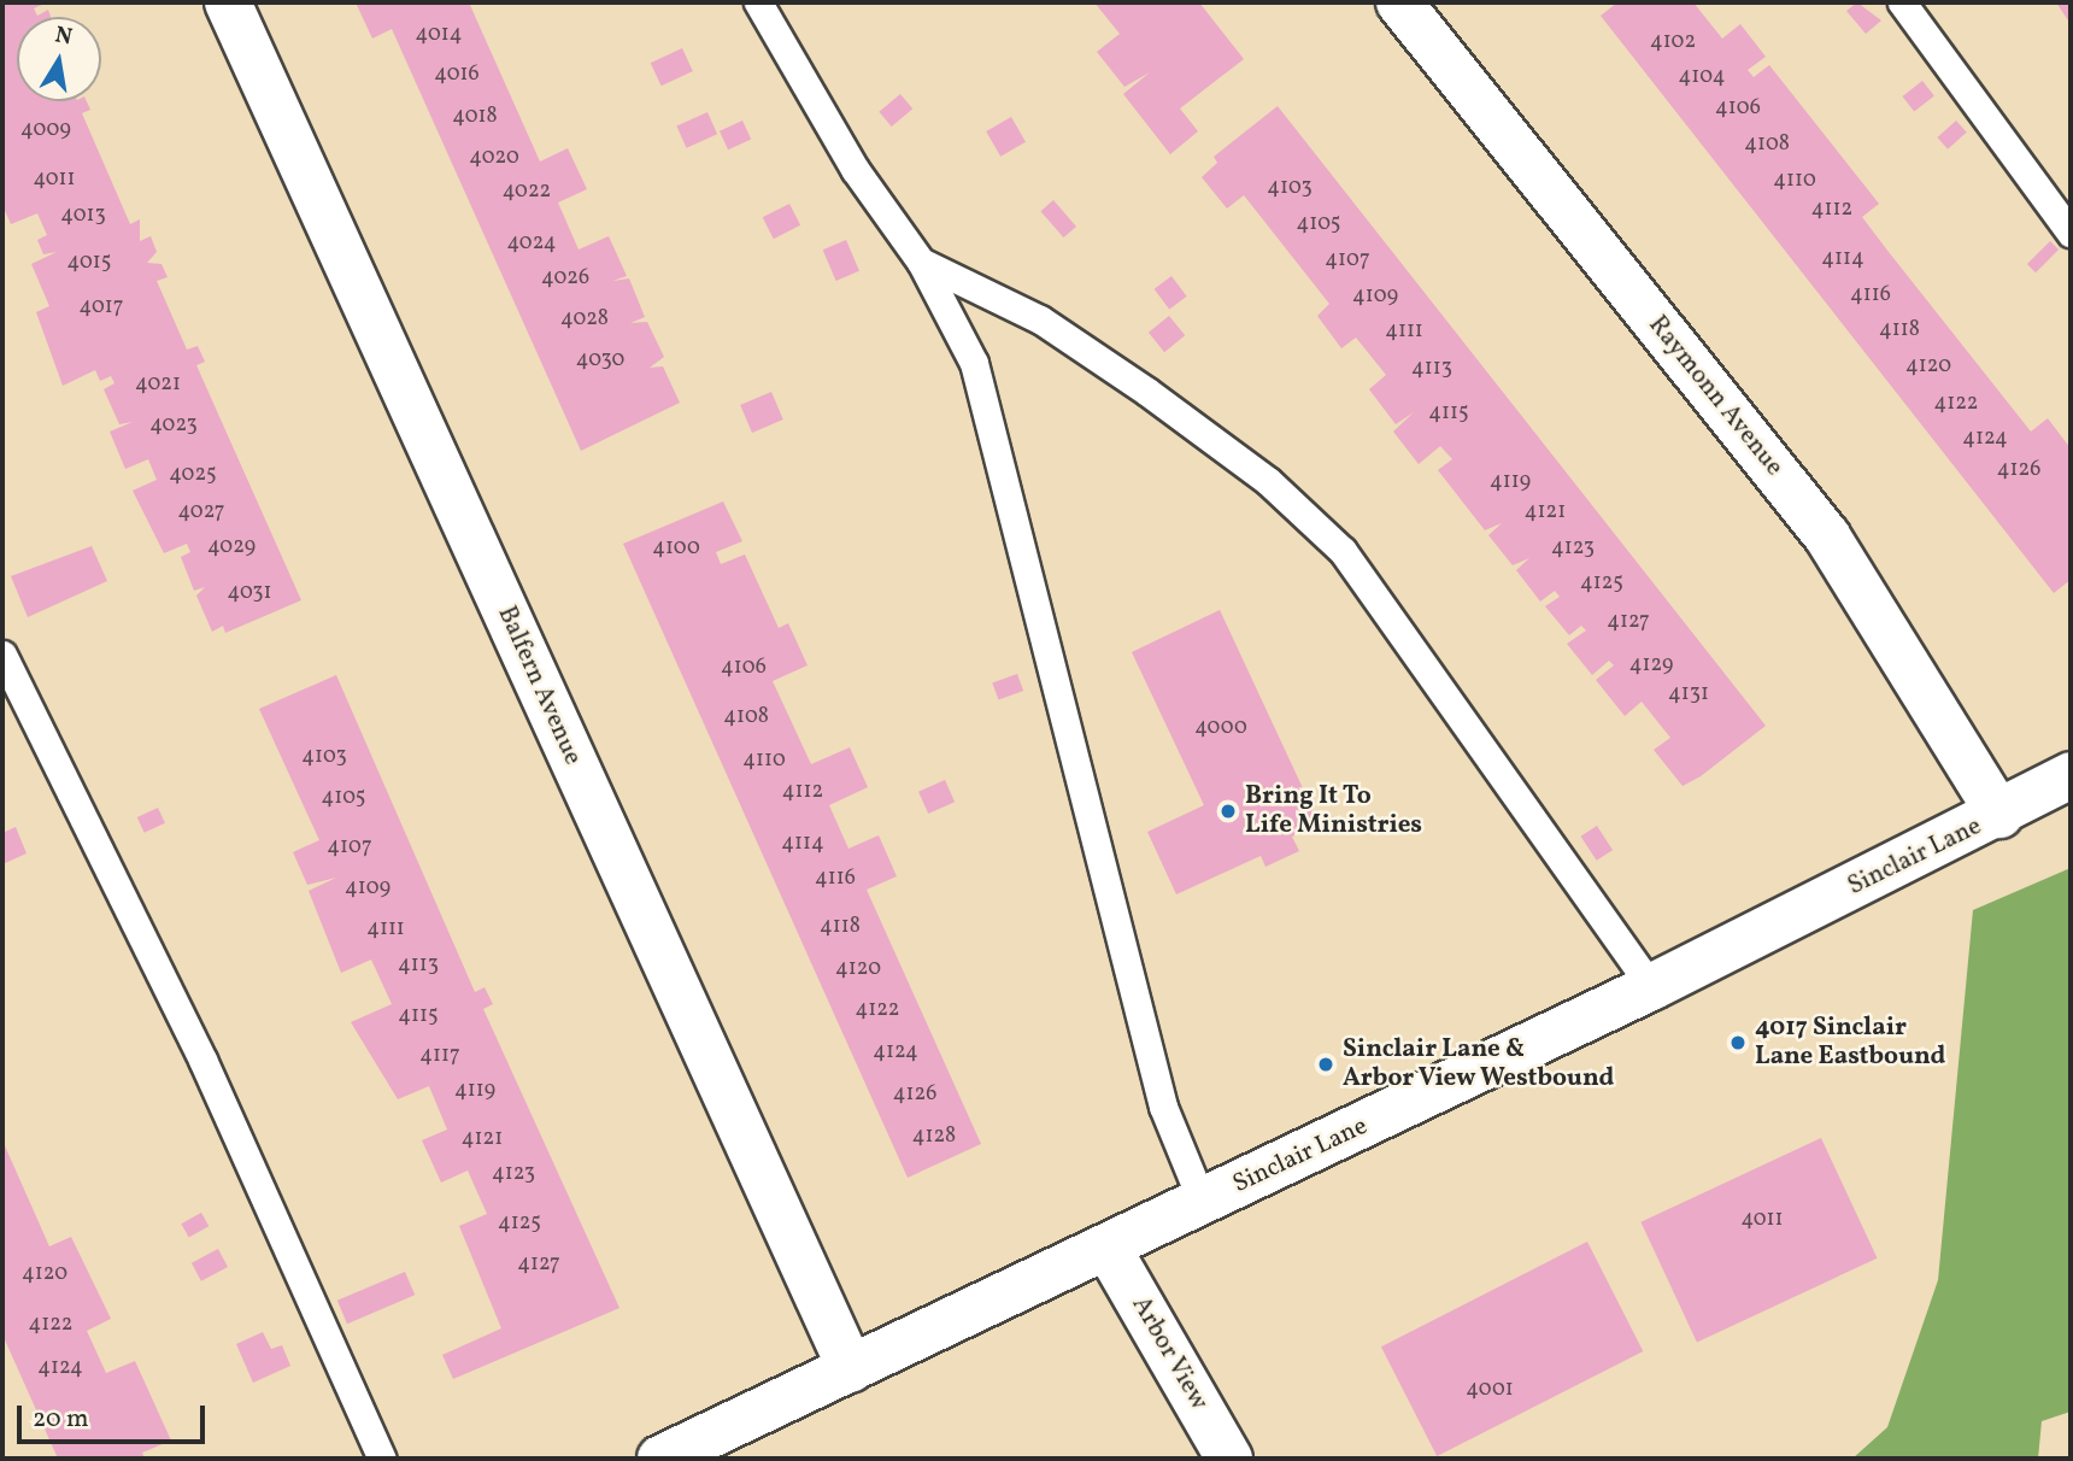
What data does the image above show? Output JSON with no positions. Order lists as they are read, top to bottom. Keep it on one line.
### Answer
{"streets":{"street":["Raymonn Avenue","Balfern Avenue","Sinclair Lane","Arbor View"]},"crossings":[["Raymonn Avenue","Sinclair Lane"],["Balfern Avenue","Sinclair Lane"],["Sinclair Lane","Arbor View"]],"places":["Bring It To Life Ministries","4017 Sinclair Lane Eastbound","Sinclair Lane & Arbor View Westbound"],"house_numbers":["4014","4102","4016","4104","4106","4018","4009","4108","4020","4011","4110","4103","4022","4112","4013","4105","4024","4114","4107","4015","4026","4116","4109","4017","4028","4118","4111","4030","4120","4113","4021","4122","4115","4023","4124","4126","4025","4119","4027","4121","4029","4100","4123","4125","4031","4127","4129","4106","4131","4108","4000","4103","4110","4112","4105","4114","4107","4116","4109","4118","4111","4113","4120","4122","4115","4124","4117","4119","4126","4128","4121","4123","4011","4125","4127","4120","4122","4124","4001"],"scale_bar":"20 m","north":"top"}
